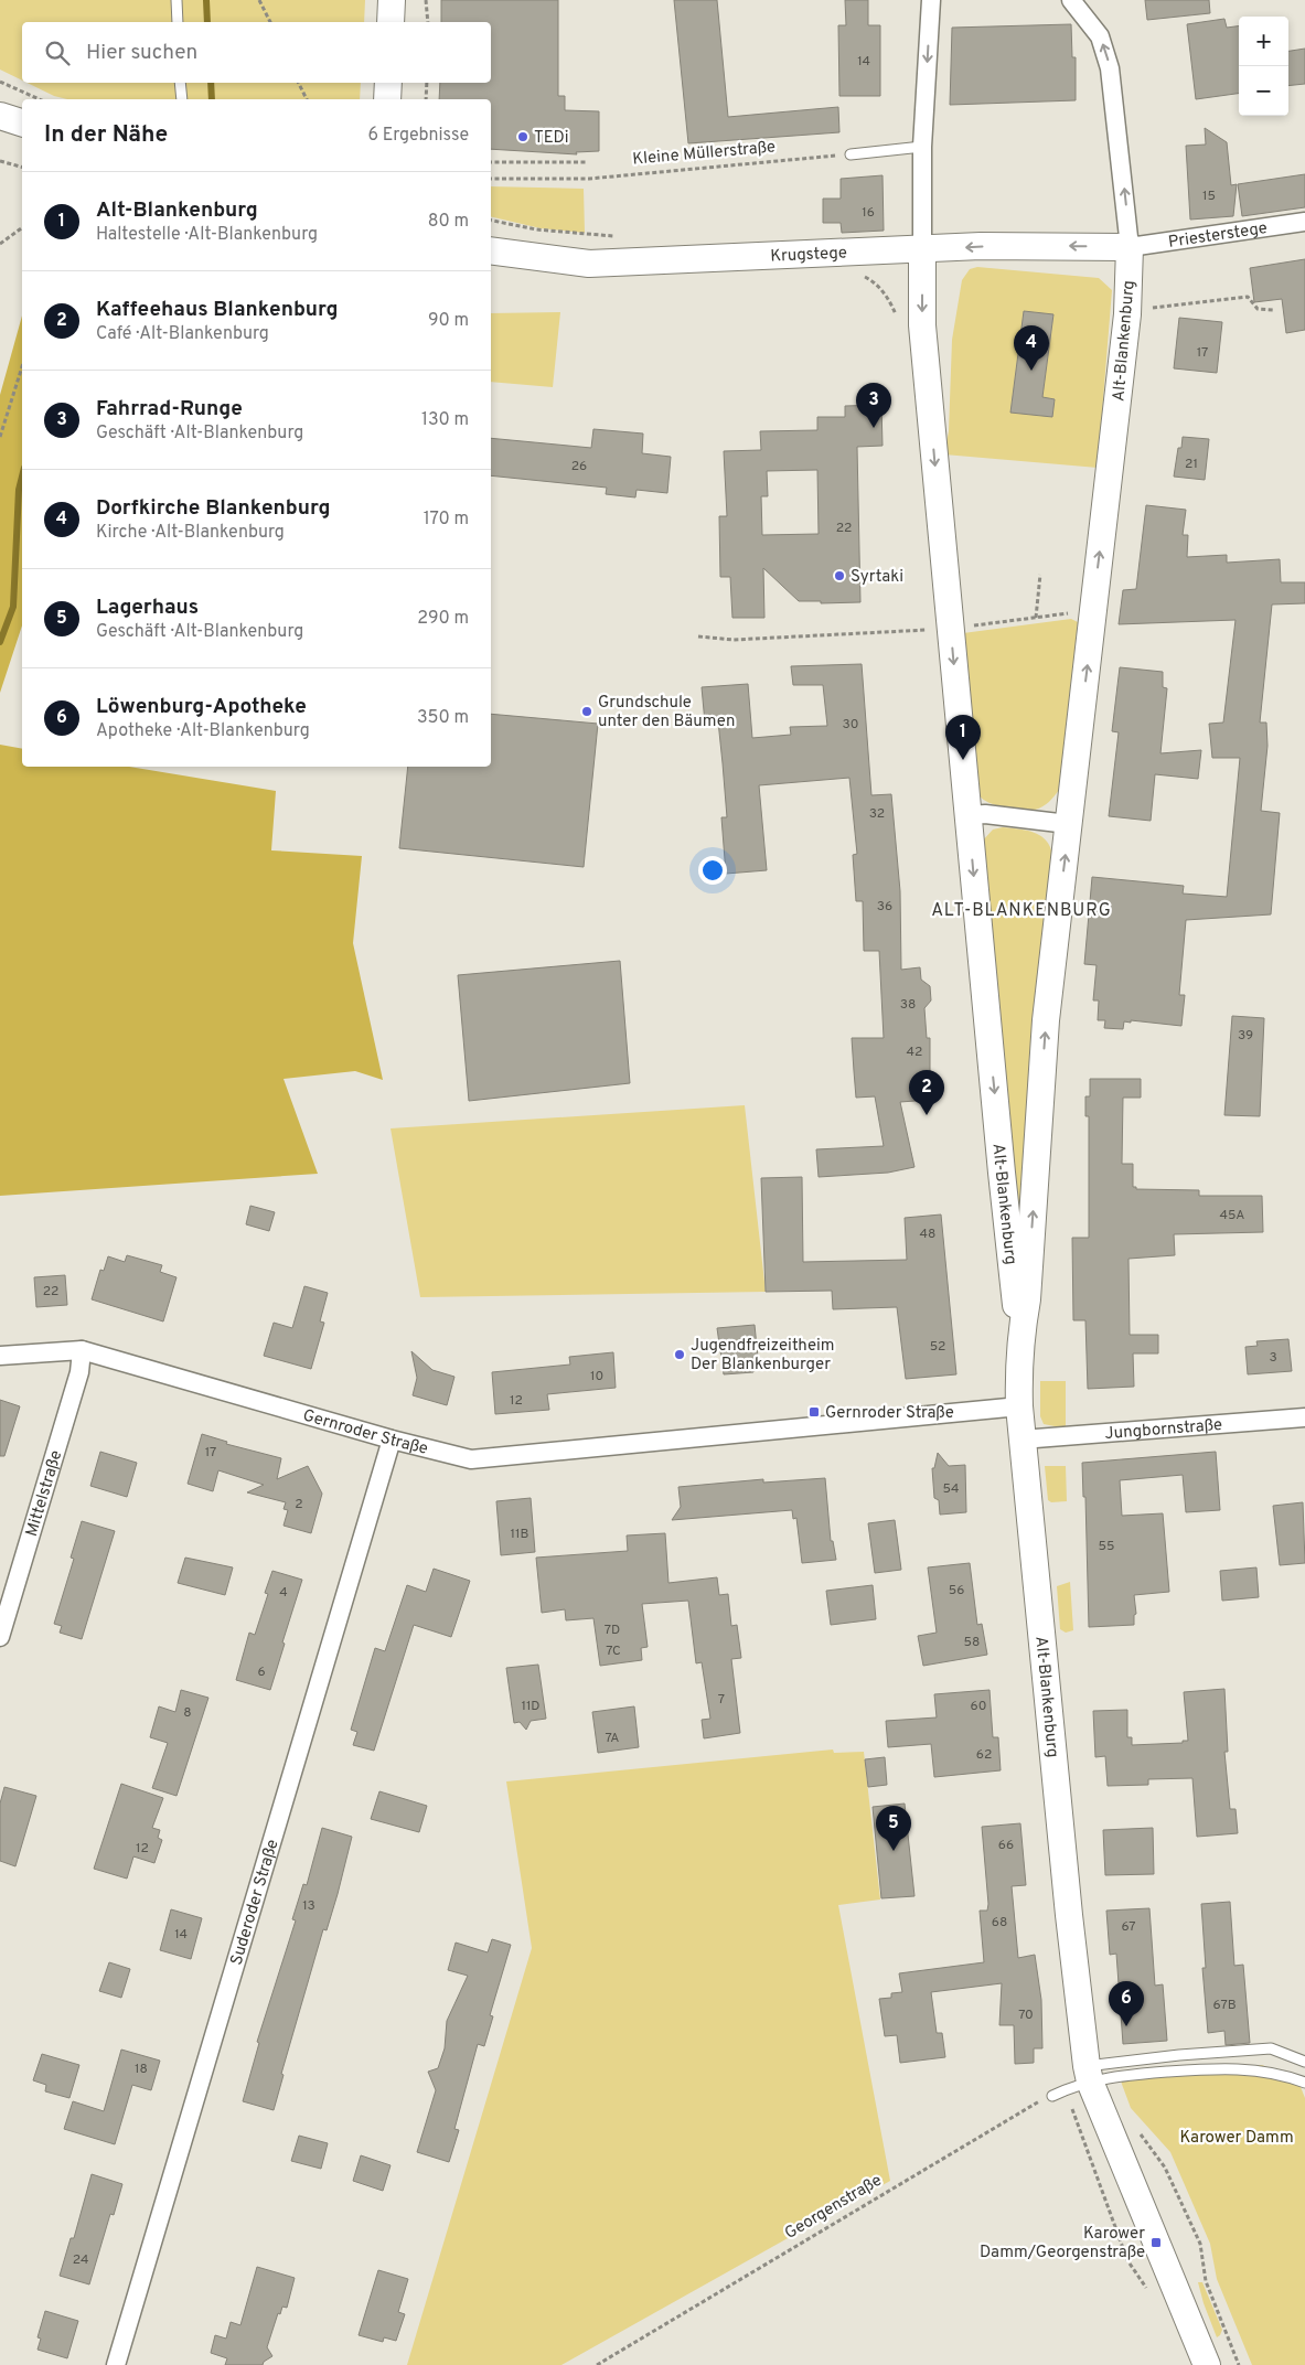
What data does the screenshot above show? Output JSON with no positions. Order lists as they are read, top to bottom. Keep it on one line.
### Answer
{"streets":{"main road":["Krugstege","Alt-Blankenburg"],"street":["Priesterstege","Jungbornstraße","Gernroder Straße","Mittelstraße","Suderoder Straße"],"path":["Kleine Müllerstraße","Georgenstraße"]},"crossings":[["Priesterstege","Krugstege"],["Priesterstege","Alt-Blankenburg"],["Krugstege","Alt-Blankenburg"],["Alt-Blankenburg","Jungbornstraße"],["Alt-Blankenburg","Gernroder Straße"],["Gernroder Straße","Mittelstraße"],["Gernroder Straße","Suderoder Straße"]],"districts":["ALT-BLANKENBURG"],"parks":["Karower Damm"],"places":{"other":["TEDi","Syrtaki","Grundschule unter den Bäumen","Jugendfreizeitheim Der Blankenburger"],"transit":["Gernroder Straße","Karower Damm/Georgenstraße"]},"house_numbers":["14","15","16","17","21","26","22","30","32","36","38","39","42","45A","48","22","52","3","10","12","17","54","2","11B","55","56","4","7D","58","7C","6","7","11D","60","8","7A","62","66","12","13","68","67","14","67B","70","18","24"],"page":{"map_buttons":["+","−"],"search":"Hier suchen","heading":["In der Nähe","6 Ergebnisse"],"list":[{"mark":"1","name":"Alt-Blankenburg","note":"Haltestelle · Alt-Blankenburg","value":"80 m"},{"mark":"2","name":"Kaffeehaus Blankenburg","note":"Café · Alt-Blankenburg","value":"90 m"},{"mark":"3","name":"Fahrrad-Runge","note":"Geschäft · Alt-Blankenburg","value":"130 m"},{"mark":"4","name":"Dorfkirche Blankenburg","note":"Kirche · Alt-Blankenburg","value":"170 m"},{"mark":"5","name":"Lagerhaus","note":"Geschäft · Alt-Blankenburg","value":"290 m"},{"mark":"6","name":"Löwenburg-Apotheke","note":"Apotheke · Alt-Blankenburg","value":"350 m"}],"pins":["4","3","1","2","5","6"]}}
